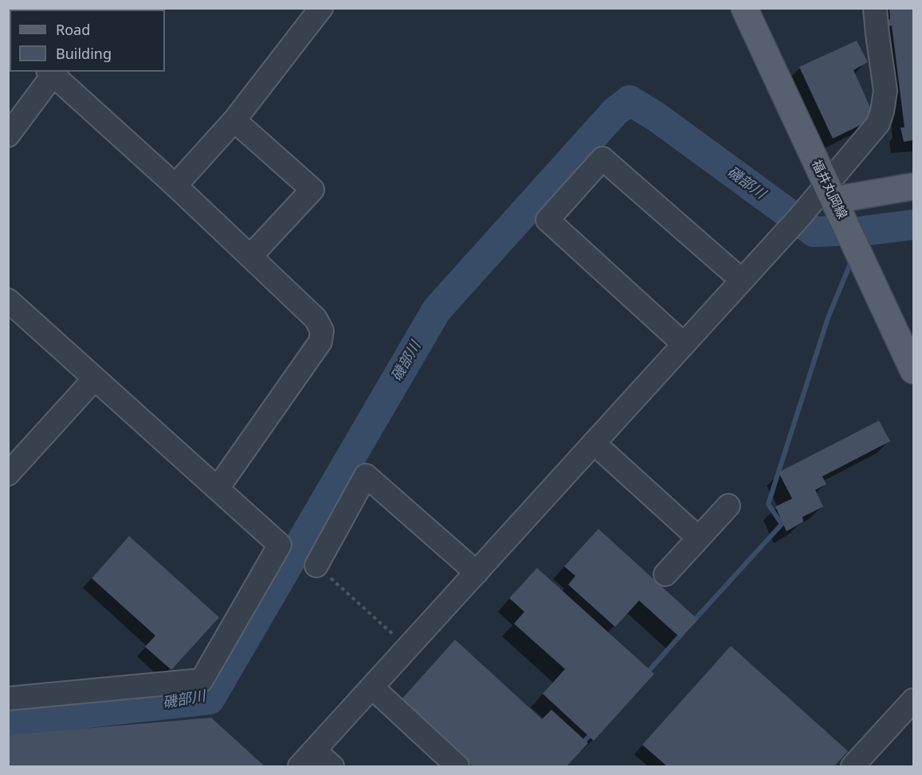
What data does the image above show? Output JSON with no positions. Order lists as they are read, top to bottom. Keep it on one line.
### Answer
{"streets":{"main road":["福井丸岡線"]},"water":["磯部川"],"legend":["Road","Building"]}
